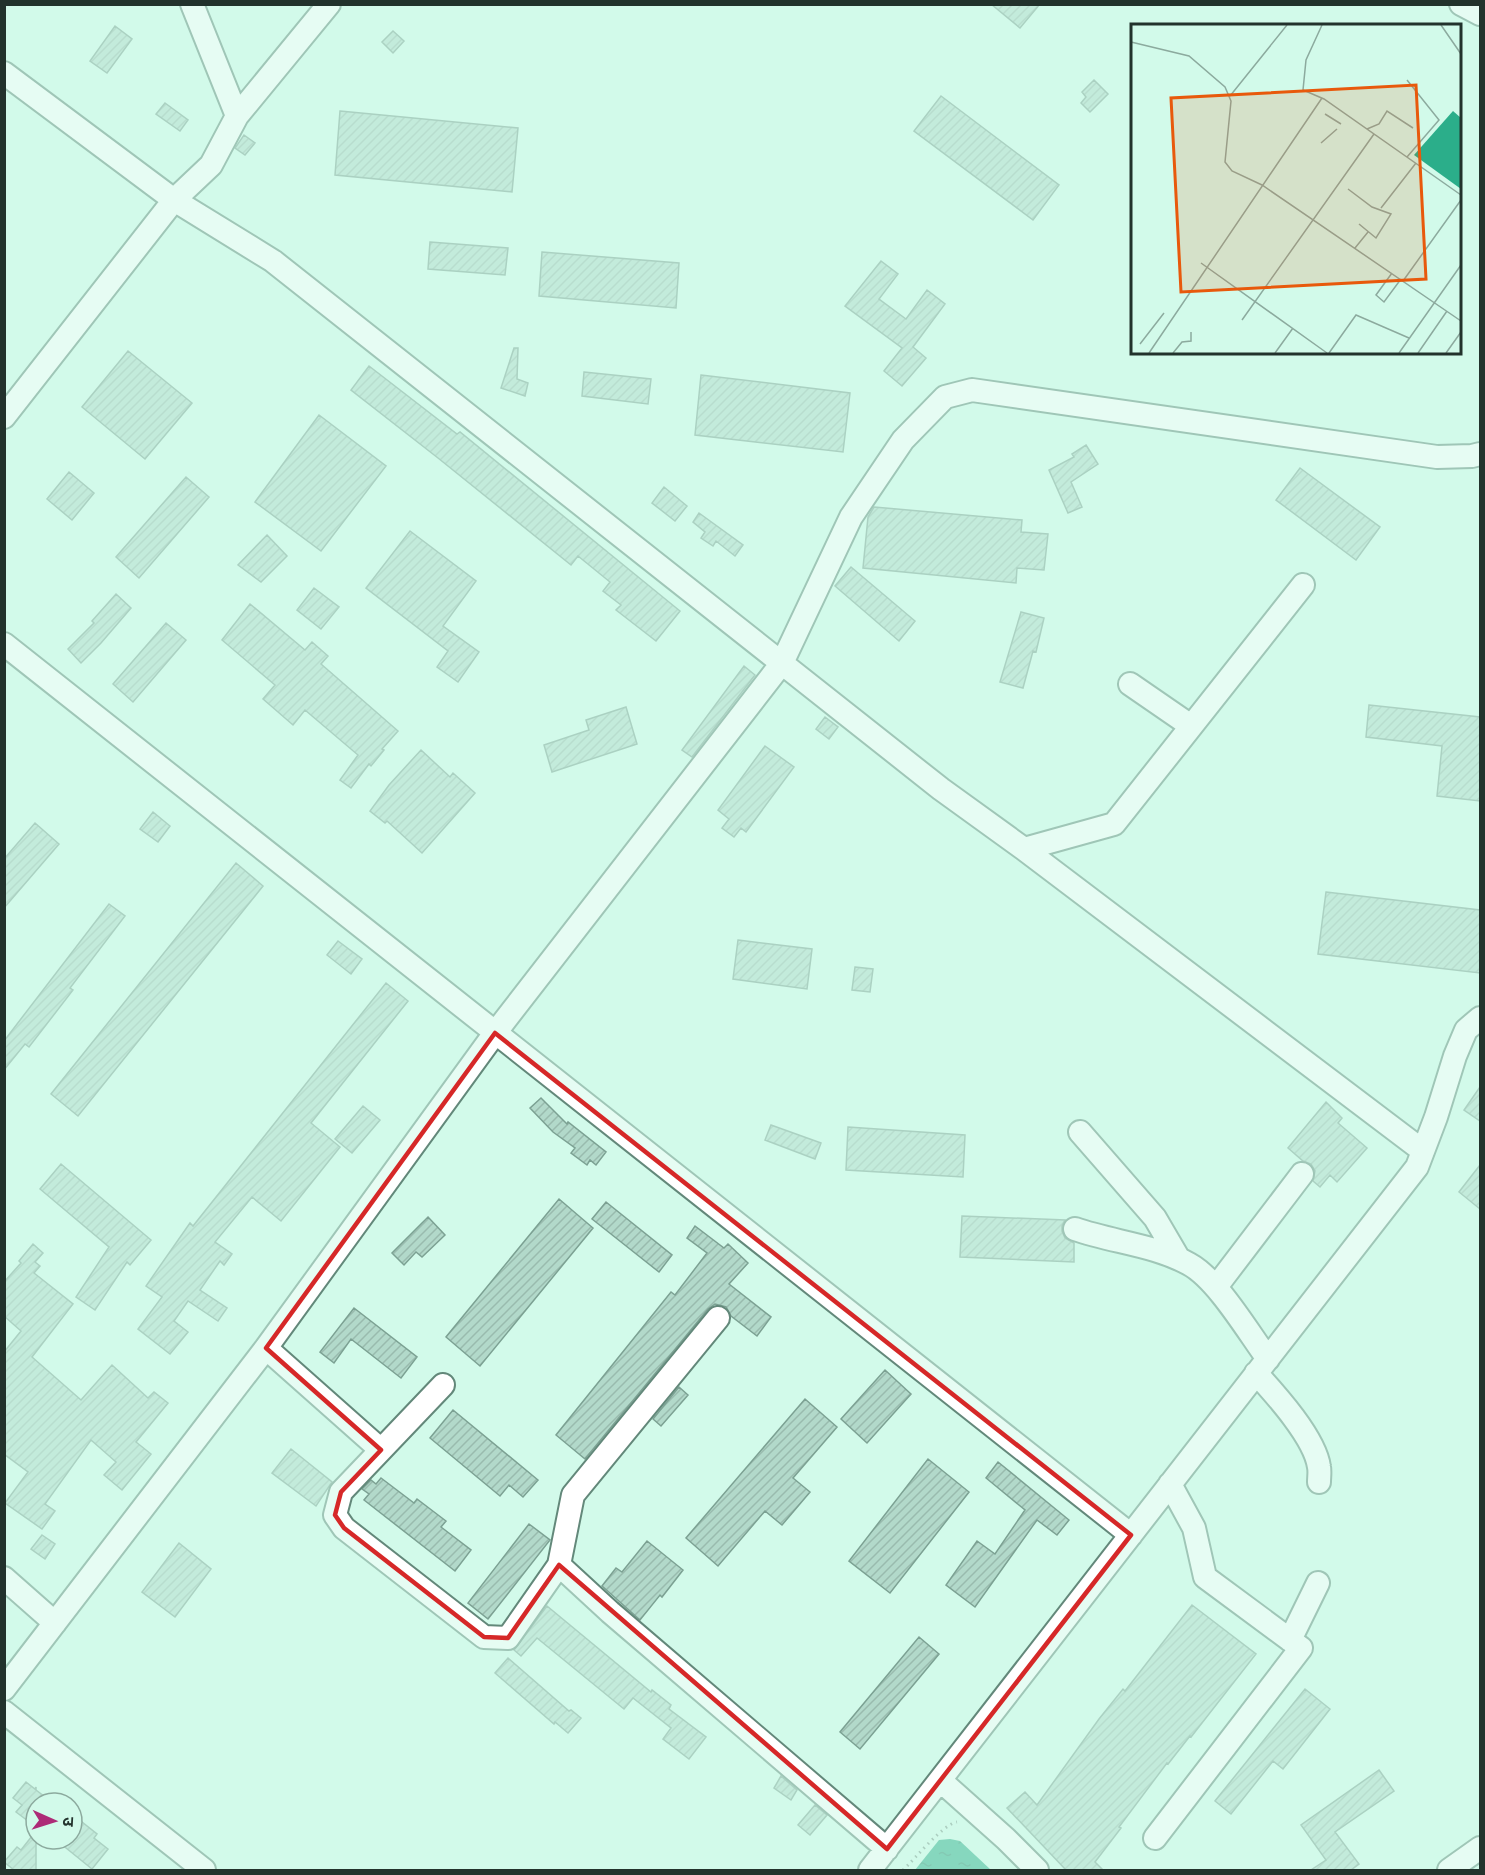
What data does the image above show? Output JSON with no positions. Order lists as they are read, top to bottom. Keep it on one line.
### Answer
{"north":"right"}
